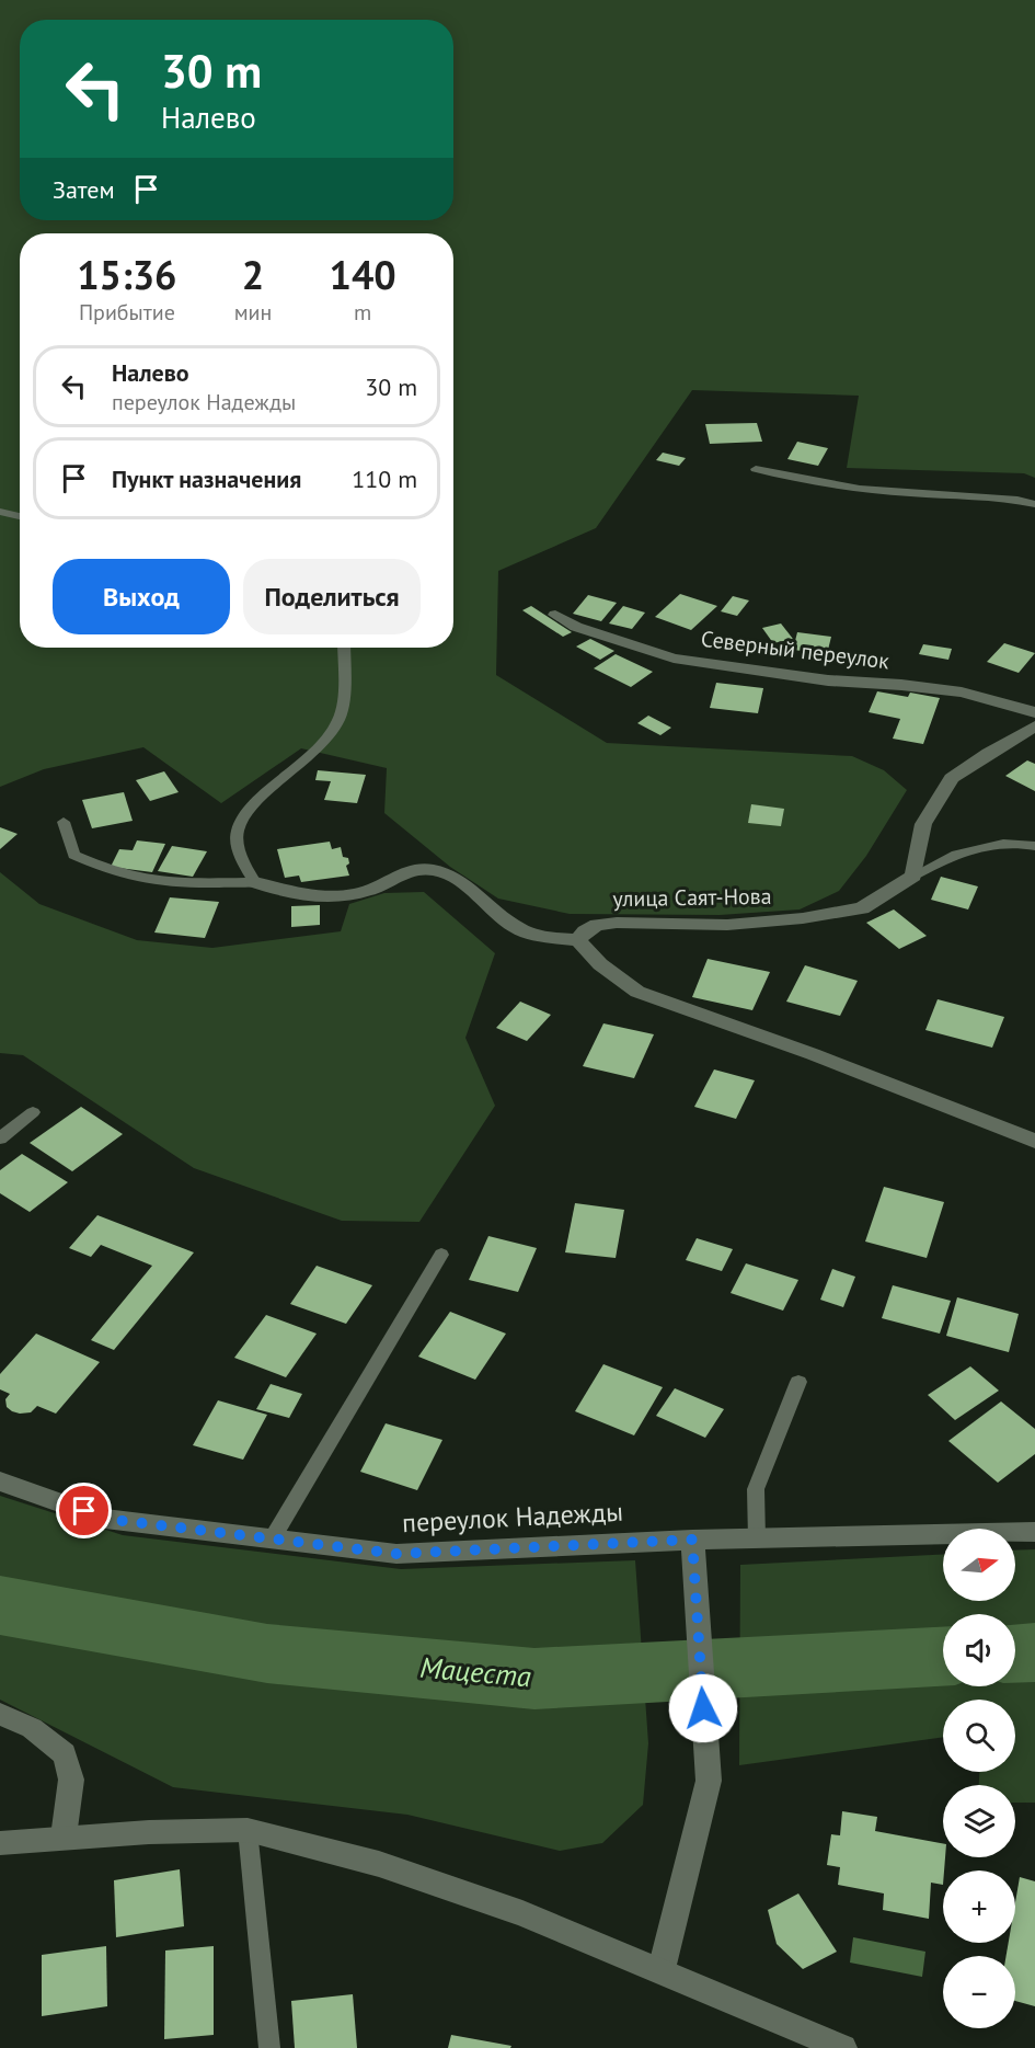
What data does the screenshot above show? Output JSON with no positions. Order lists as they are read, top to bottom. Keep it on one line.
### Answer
{"streets":{"street":["Северный переулок","улица Саят-Нова","переулок Надежды"]},"water":["Мацеста"],"north":"right","page":{"turn":["30 m","Налево"],"then":"Затем","eta":["15:36","Прибытие","2","мин","140","m"],"list":[{"name":"Налево","note":"переулок Надежды","value":"30 m"},{"name":"Пункт назначения","value":"110 m"}],"buttons":["Выход","Поделиться"],"map_buttons":["+","−"]}}
